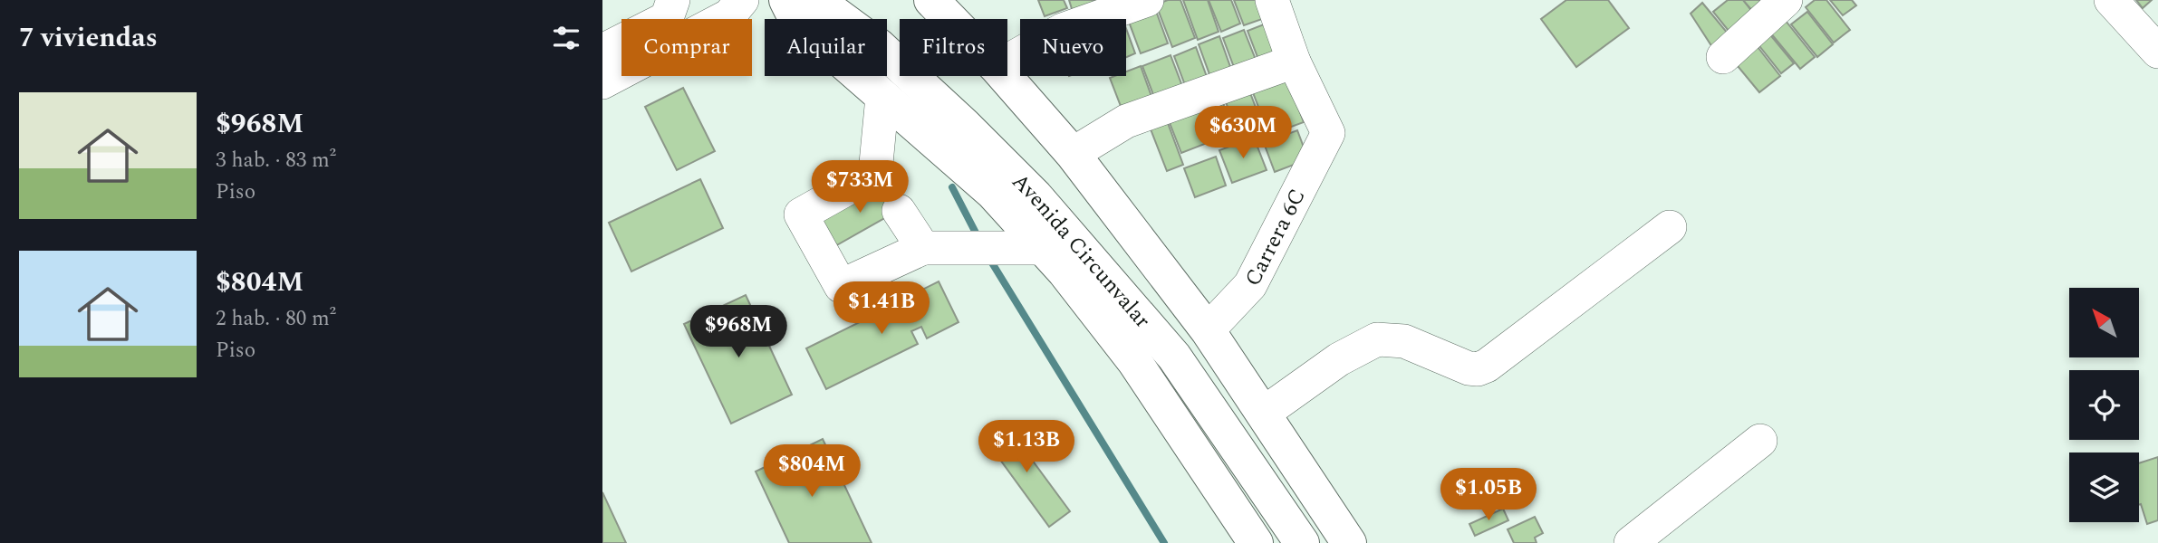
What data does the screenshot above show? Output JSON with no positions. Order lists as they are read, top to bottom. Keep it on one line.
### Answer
{"streets":{"highway":["Avenida Circunvalar"],"street":["Carrera 6C"]},"crossings":[["Carrera 6C","Avenida Circunvalar"]],"north":"top left","page":{"heading":"7 viviendas","chip":["Comprar","Alquilar","Filtros","Nuevo"],"list":[{"name":"$968M","note":"3 hab. · 83 m² · Piso"},{"name":"$804M","note":"2 hab. · 80 m² · Piso"}],"price":["$630M","$733M","$1.41B","$968M","$1.13B","$804M","$1.05B"]}}
